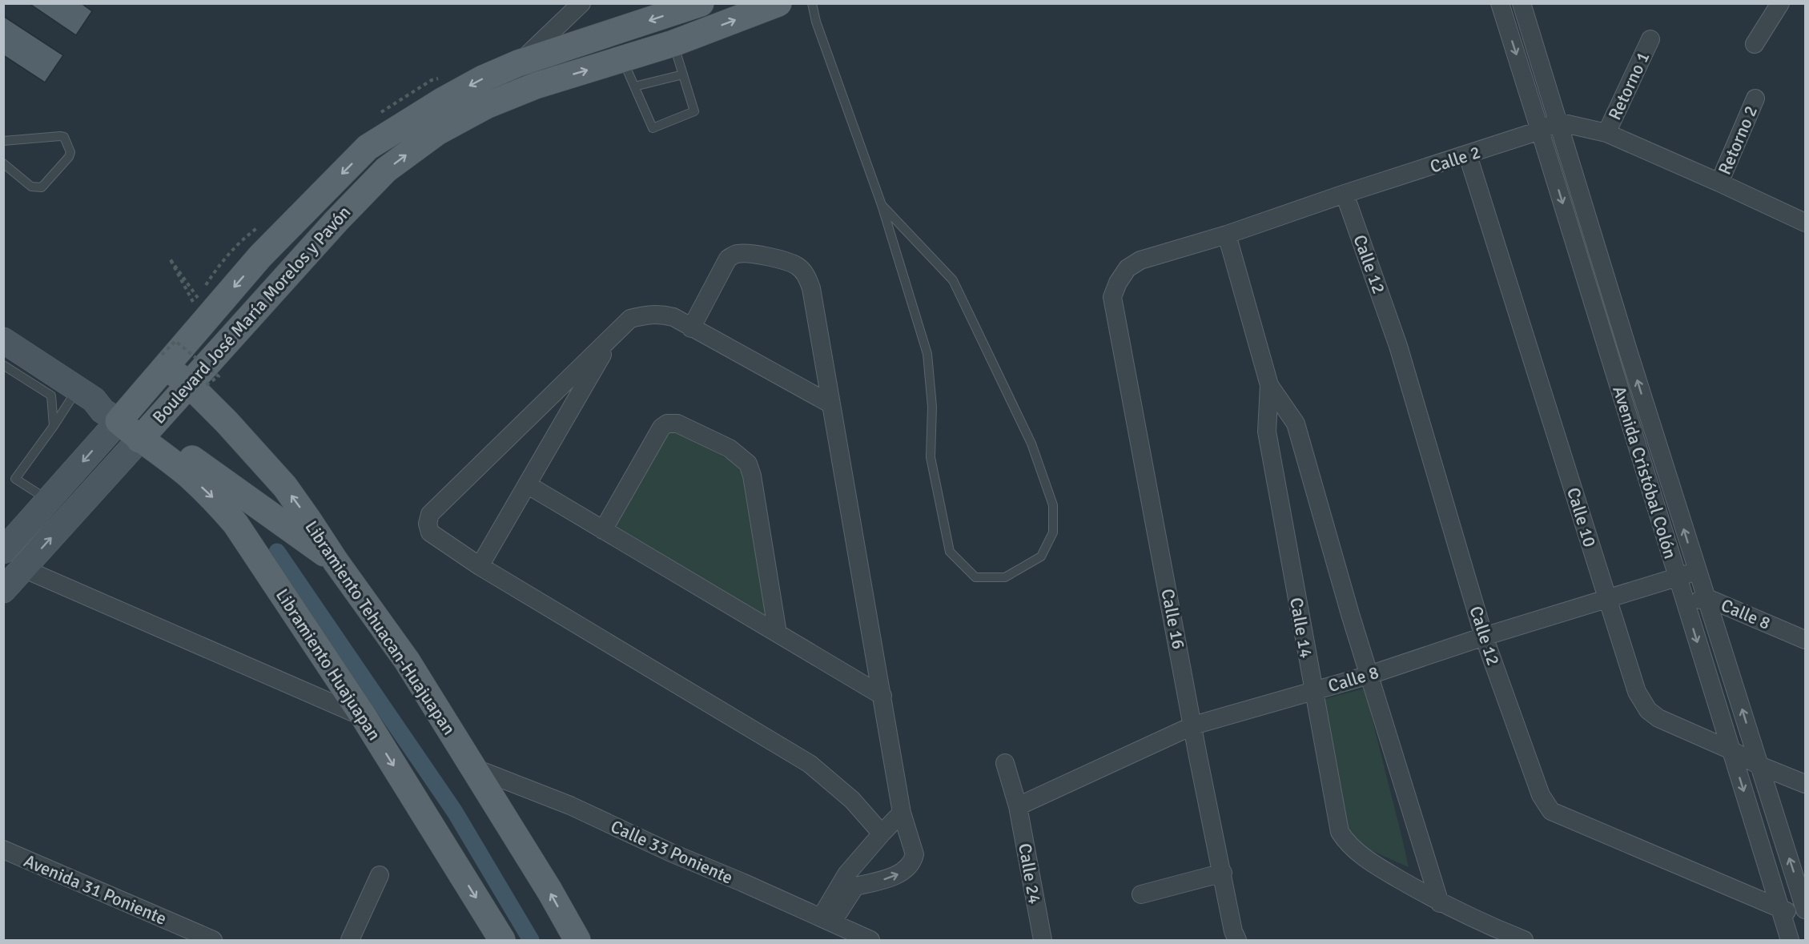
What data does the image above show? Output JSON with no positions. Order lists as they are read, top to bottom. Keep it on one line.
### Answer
{"streets":{"main road":["Boulevard José María Morelos y Pavón","Libramiento Tehuacan-Huajuapan","Libramiento Huajuapan"],"street":["Retorno 1","Retorno 2","Calle 2","Calle 12","Avenida Cristóbal Colón","Calle 10","Calle 8","Calle 16","Calle 14","Calle 33 Poniente","Calle 24","Avenida 31 Poniente"]},"crossings":[["Calle 2","Calle 12"],["Calle 2","Avenida Cristóbal Colón"],["Calle 2","Calle 10"],["Calle 2","Calle 16"],["Calle 2","Calle 14"],["Calle 12","Avenida Cristóbal Colón"],["Calle 12","Calle 8"],["Boulevard José María Morelos y Pavón","Libramiento Tehuacan-Huajuapan"],["Boulevard José María Morelos y Pavón","Libramiento Huajuapan"],["Avenida Cristóbal Colón","Calle 10"],["Avenida Cristóbal Colón","Calle 8"],["Calle 10","Calle 8"],["Calle 8","Calle 16"],["Calle 8","Calle 14"],["Calle 8","Calle 24"],["Libramiento Tehuacan-Huajuapan","Calle 33 Poniente"]]}
